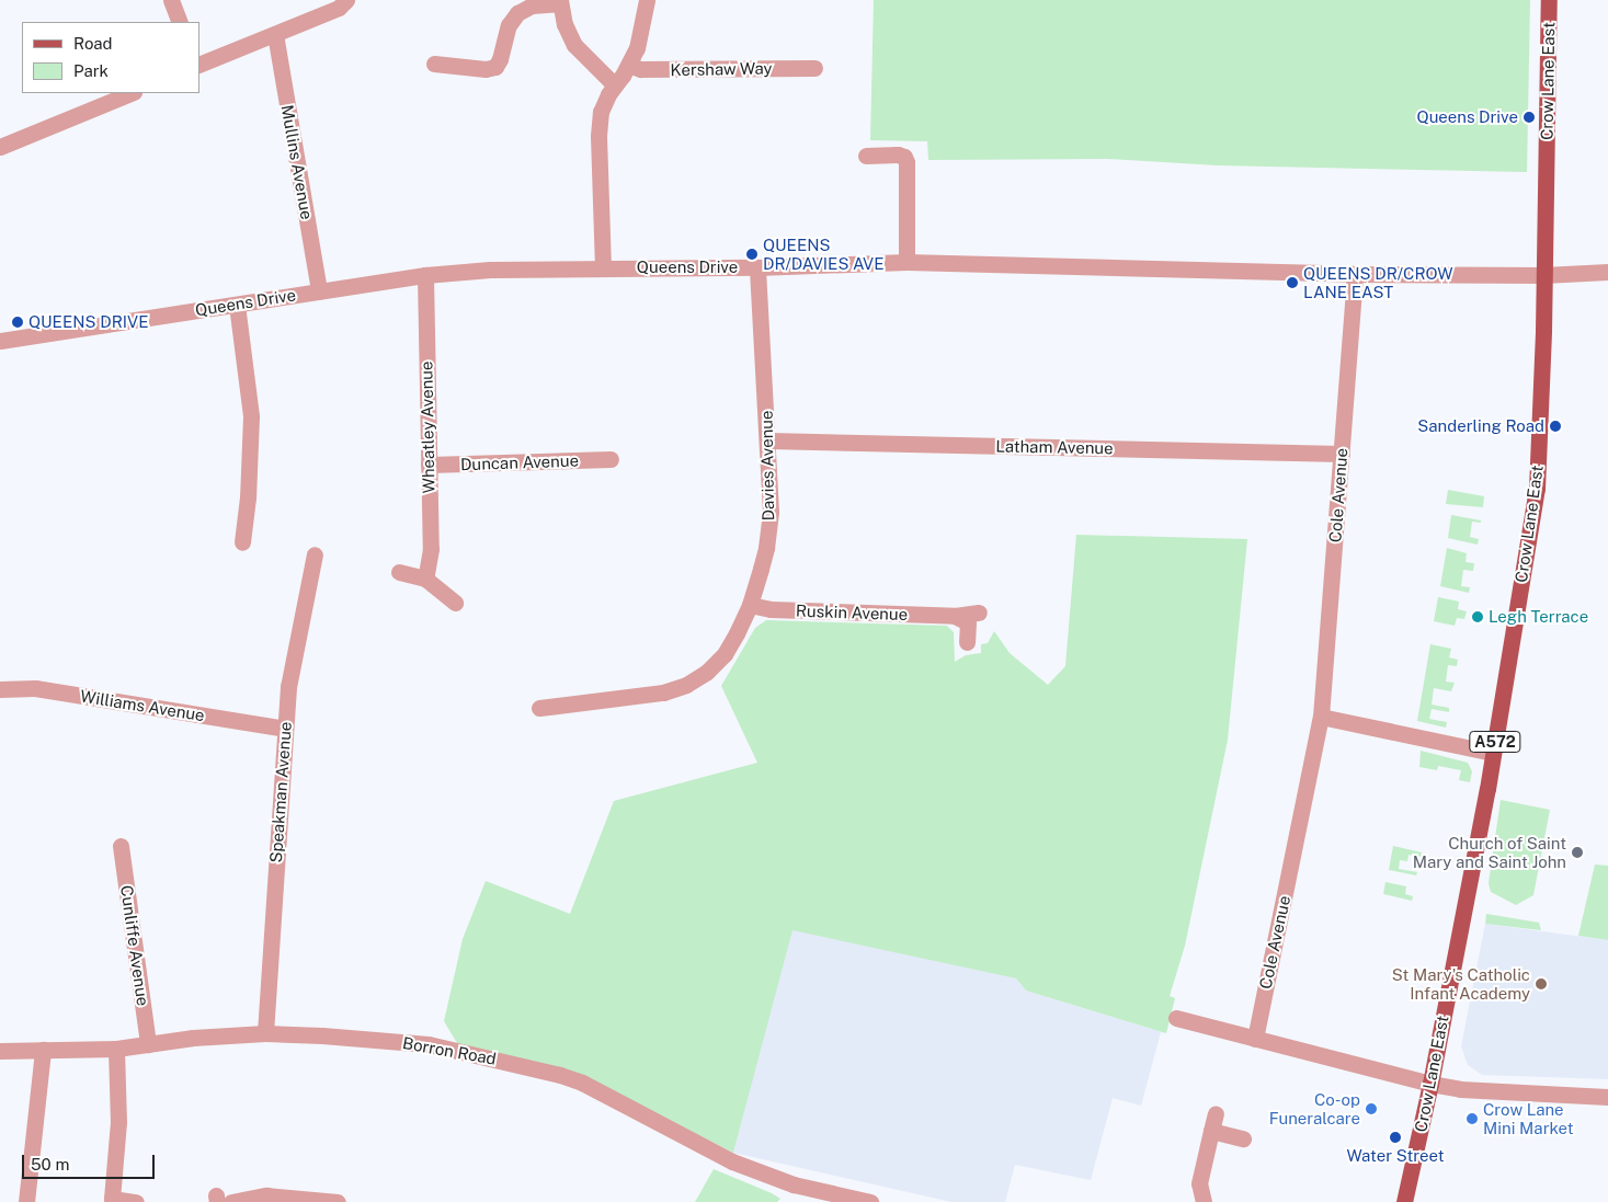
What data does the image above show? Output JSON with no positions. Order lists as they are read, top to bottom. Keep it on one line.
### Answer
{"streets":{"main road":["Crow Lane East","A572"],"street":["Kershaw Way","Mullins Avenue","Queens Drive","Wheatley Avenue","Latham Avenue","Duncan Avenue","Davies Avenue","Cole Avenue","Ruskin Avenue","Williams Avenue","Speakman Avenue","Cunliffe Avenue","Borron Road"]},"crossings":[["Crow Lane East","Queens Drive"],["Mullins Avenue","Queens Drive"],["Queens Drive","Wheatley Avenue"],["Queens Drive","Davies Avenue"],["Queens Drive","Cole Avenue"],["Wheatley Avenue","Duncan Avenue"],["Latham Avenue","Davies Avenue"],["Latham Avenue","Cole Avenue"],["Davies Avenue","Ruskin Avenue"],["Williams Avenue","Speakman Avenue"],["Speakman Avenue","Borron Road"],["Cunliffe Avenue","Borron Road"]],"places":["Queens Drive","QUEENS DR/DAVIES AVE","QUEENS DR/CROW LANE EAST","QUEENS DRIVE","Sanderling Road","Legh Terrace","Church of Saint Mary and Saint John","St Mary's Catholic Infant Academy","Co-op Funeralcare","Crow Lane Mini Market","Water Street"],"legend":["Road","Park"],"scale_bar":"50 m"}
